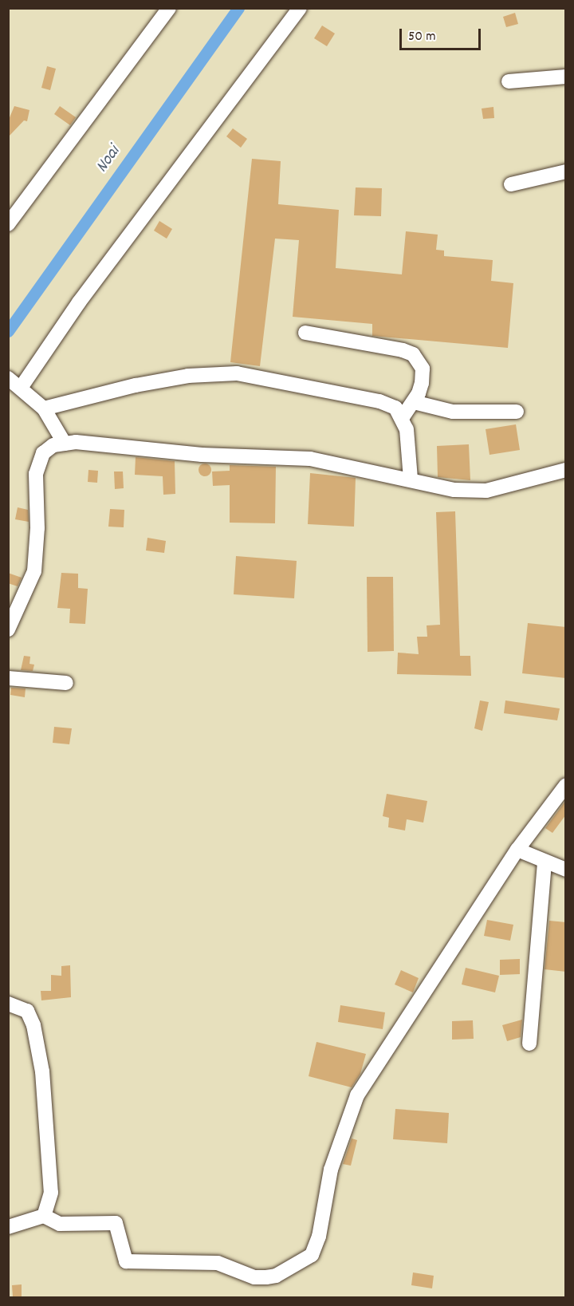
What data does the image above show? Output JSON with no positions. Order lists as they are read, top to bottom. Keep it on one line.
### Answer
{"water":["Noai"],"scale_bar":"50 m"}
